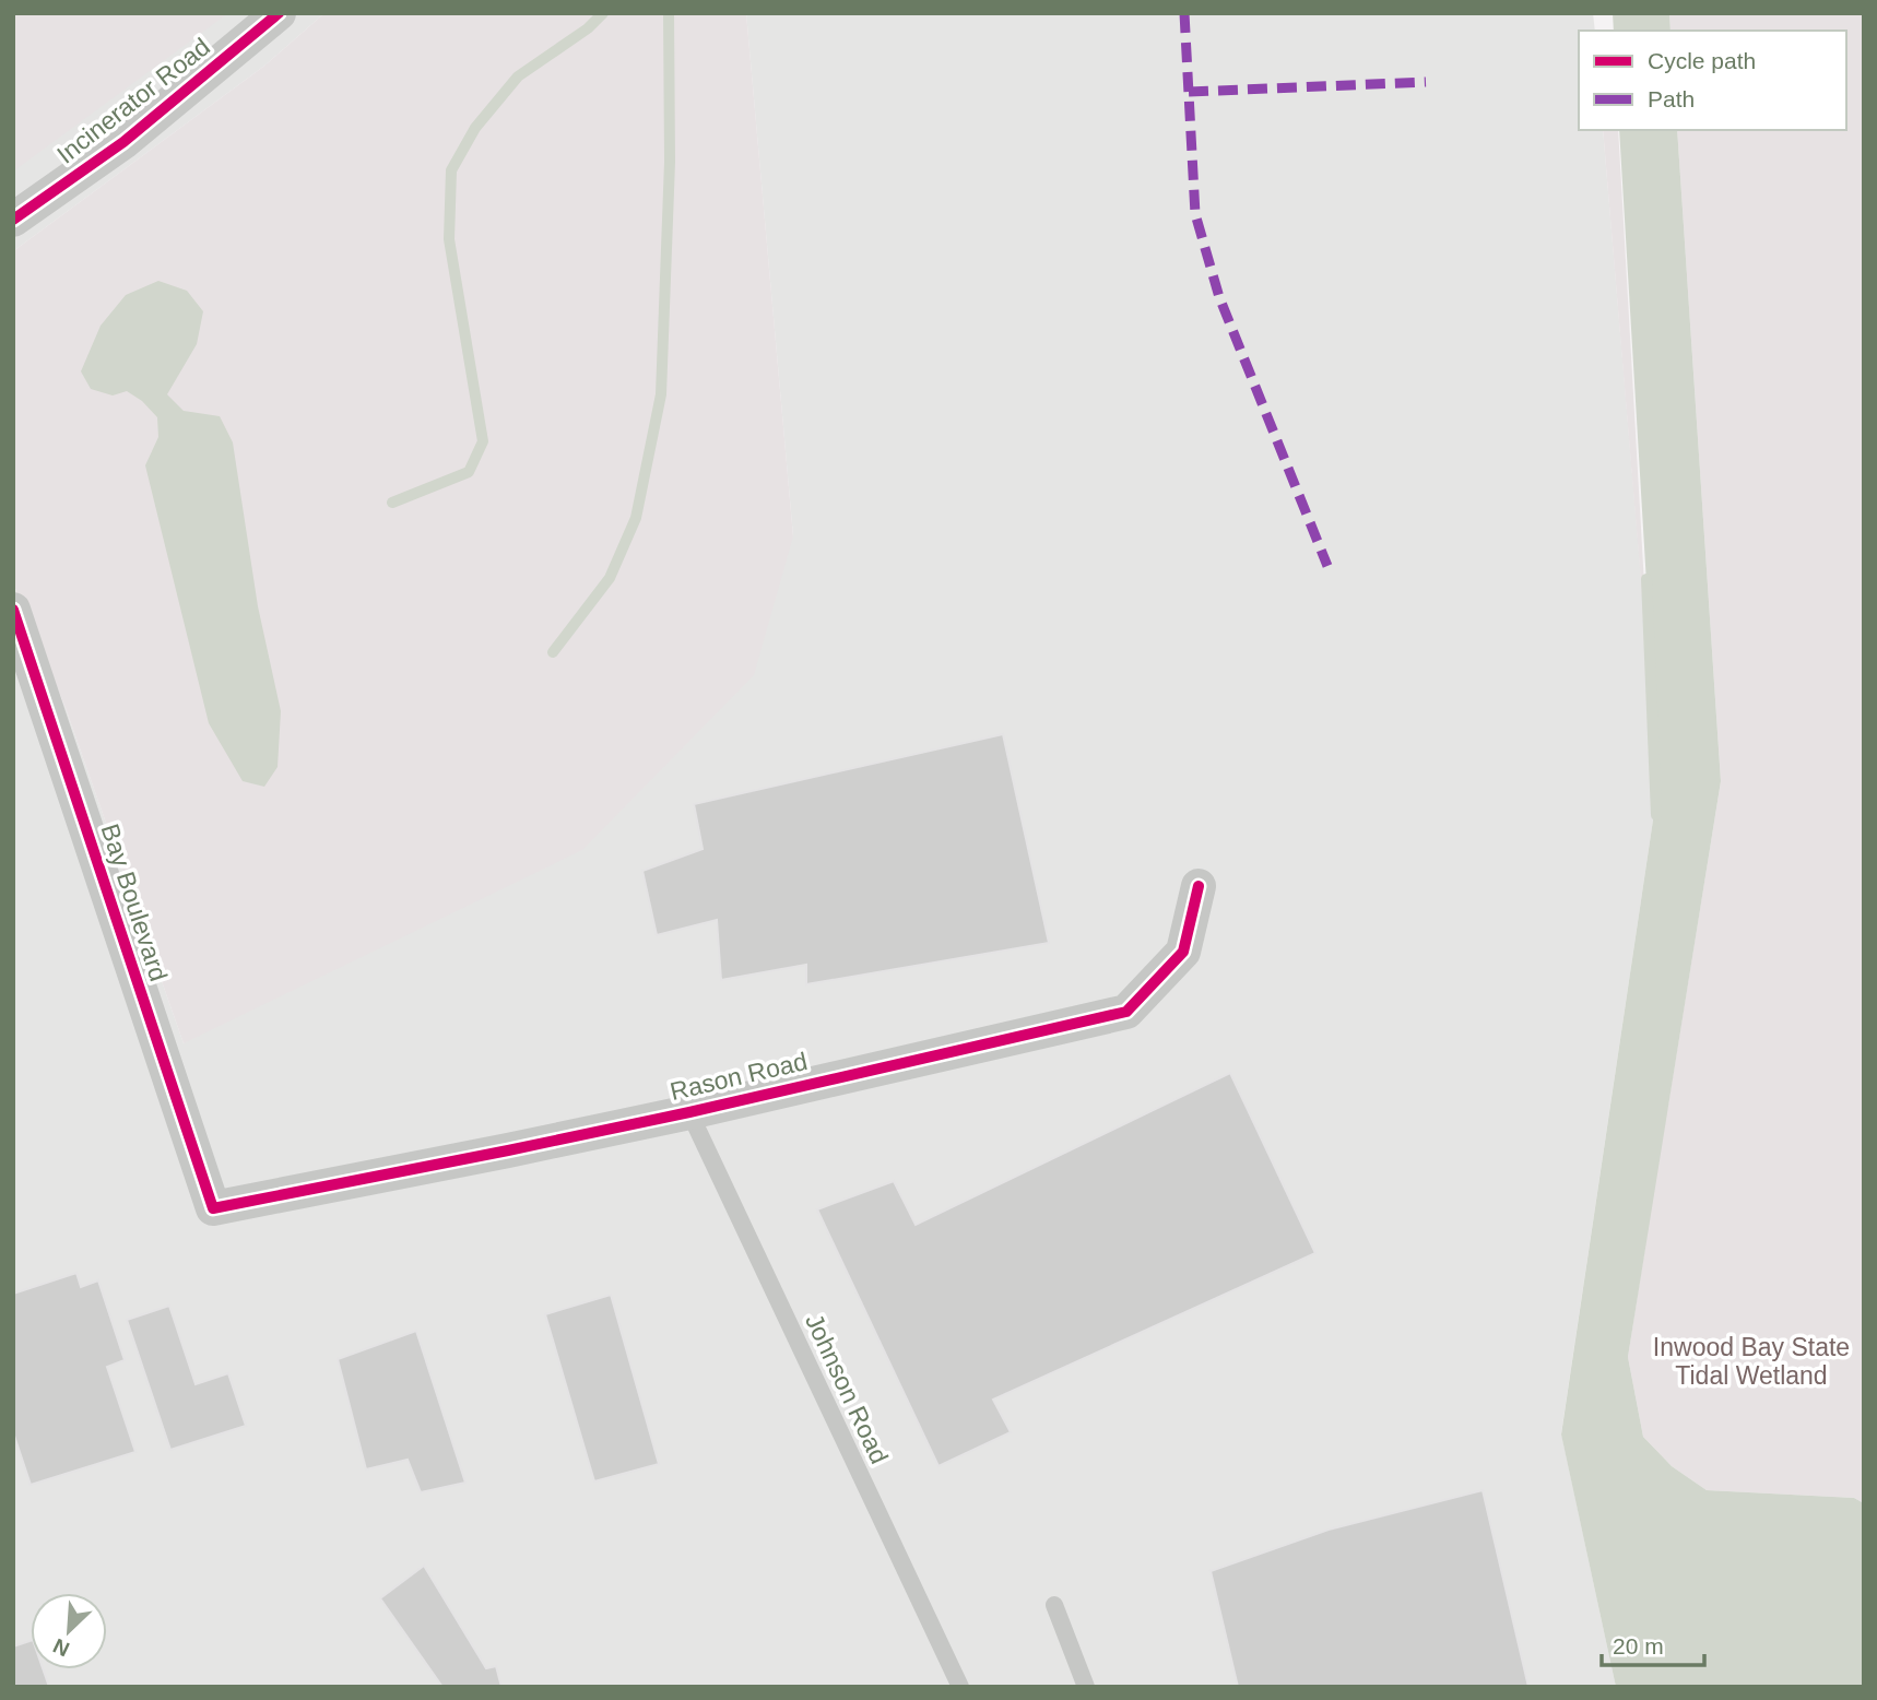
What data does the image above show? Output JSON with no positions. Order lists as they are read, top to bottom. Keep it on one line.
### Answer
{"streets":{"street":["Incinerator Road","Bay Boulevard","Rason Road"],"lane":["Johnson Road"]},"crossings":[["Bay Boulevard","Rason Road"],["Rason Road","Johnson Road"]],"parks":["Inwood Bay State Tidal Wetland"],"legend":["Cycle path","Path"],"scale_bar":"20 m","north":"bottom left"}
